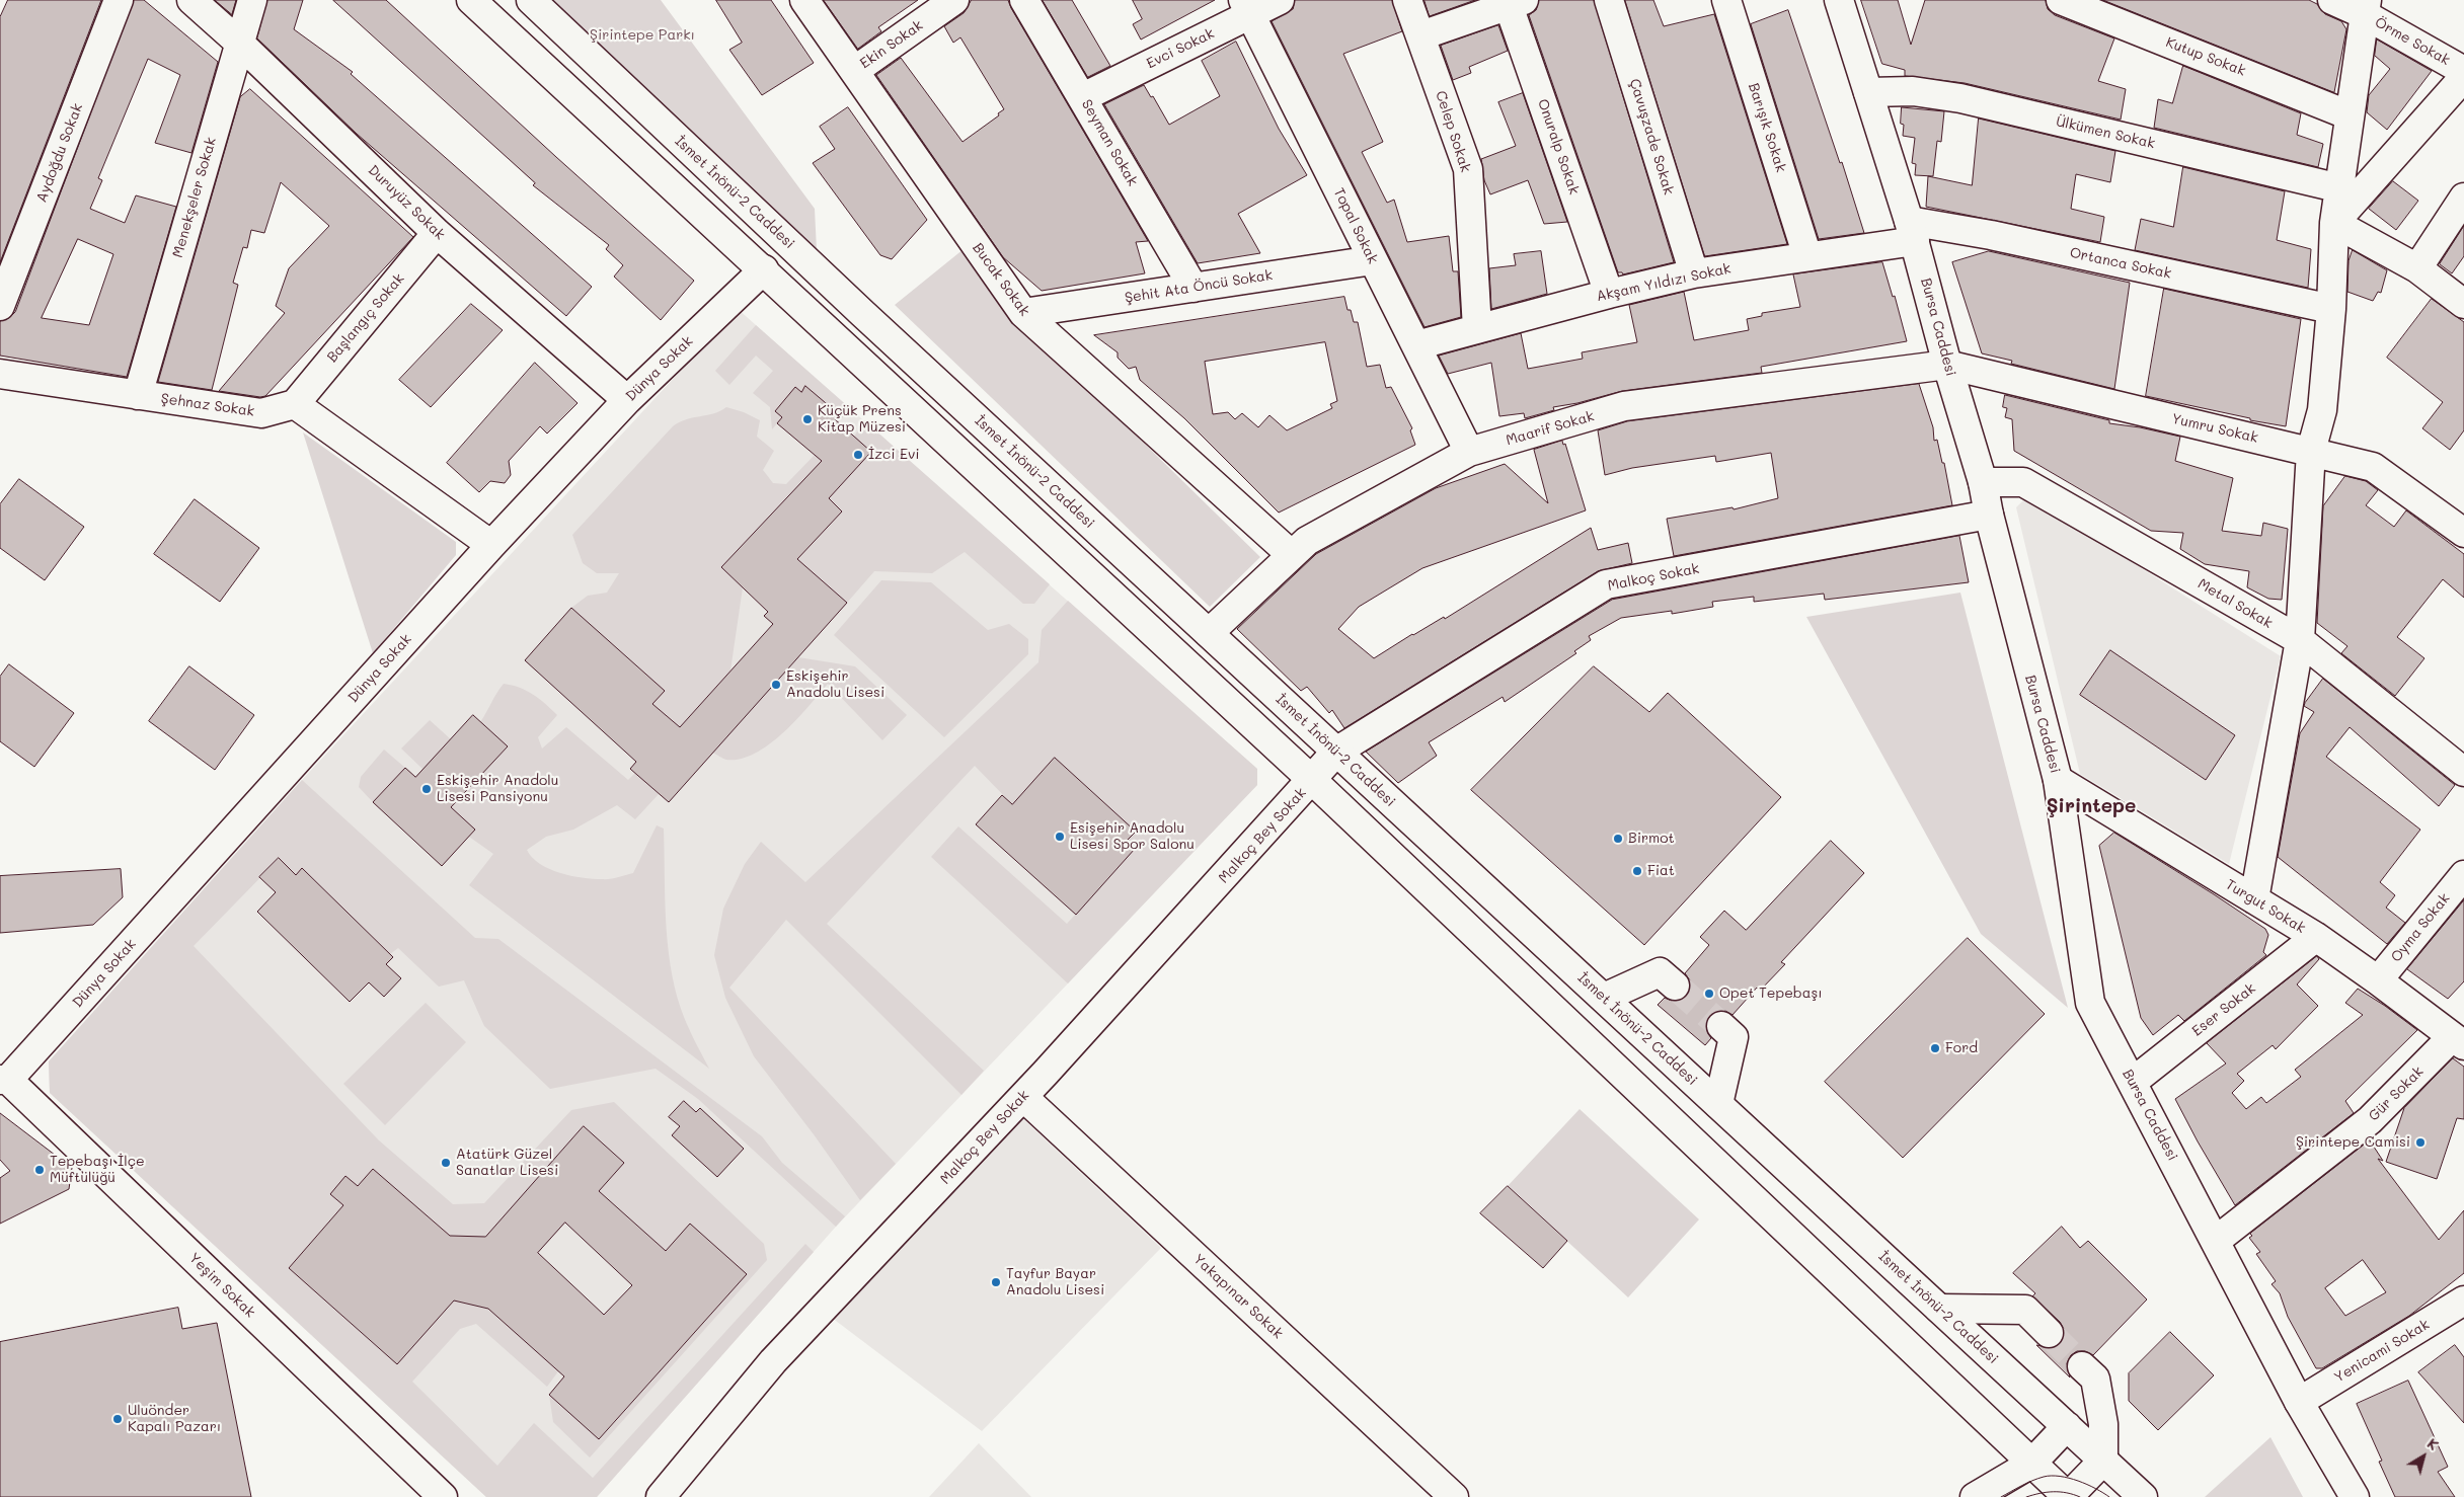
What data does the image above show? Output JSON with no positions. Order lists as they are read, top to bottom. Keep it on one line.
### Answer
{"streets":{"street":["Örme Sokak","Ekin Sokak","Evci Sokak","Kutup Sokak","Barışık Sokak","Celep Sokak","Ülkümen Sokak","Çavuşzade Sokak","Seyman Sokak","Onuralp Sokak","Aydoğdu Sokak","İsmet İnönü-2 Caddesi","Menekşeler Sokak","Duruyüz Sokak","Topal Sokak","Ortanca Sokak","Bucak Sokak","Akşam Yıldızı Sokak","Şehit Ata Öncü Sokak","Başlangıç Sokak","Bursa Caddesi","Dünya Sokak","Şehnaz Sokak","Maarif Sokak","Yumru Sokak","Malkoç Sokak","Metal Sokak","Malkoç Bey Sokak","Turgut Sokak","Oyma Sokak","Eser Sokak","Gür Sokak","Yeşim Sokak","Yakapınar Sokak","Yenicami Sokak"]},"crossings":[["Ekin Sokak","Bucak Sokak"],["Evci Sokak","Seyman Sokak"],["Evci Sokak","Topal Sokak"],["Barışık Sokak","Akşam Yıldızı Sokak"],["Celep Sokak","Akşam Yıldızı Sokak"],["Ülkümen Sokak","Bursa Caddesi"],["Çavuşzade Sokak","Akşam Yıldızı Sokak"],["Seyman Sokak","Şehit Ata Öncü Sokak"],["Onuralp Sokak","Akşam Yıldızı Sokak"],["İsmet İnönü-2 Caddesi","Maarif Sokak"],["İsmet İnönü-2 Caddesi","Malkoç Sokak"],["Menekşeler Sokak","Duruyüz Sokak"],["Menekşeler Sokak","Şehnaz Sokak"],["Duruyüz Sokak","Başlangıç Sokak"],["Duruyüz Sokak","Dünya Sokak"],["Topal Sokak","Akşam Yıldızı Sokak"],["Topal Sokak","Şehit Ata Öncü Sokak"],["Topal Sokak","Maarif Sokak"],["Ortanca Sokak","Akşam Yıldızı Sokak"],["Ortanca Sokak","Bursa Caddesi"],["Bucak Sokak","Şehit Ata Öncü Sokak"],["Bucak Sokak","Maarif Sokak"],["Akşam Yıldızı Sokak","Bursa Caddesi"],["Başlangıç Sokak","Şehnaz Sokak"],["Bursa Caddesi","Maarif Sokak"],["Bursa Caddesi","Yumru Sokak"],["Bursa Caddesi","Malkoç Sokak"],["Bursa Caddesi","Metal Sokak"],["Bursa Caddesi","Turgut Sokak"],["Bursa Caddesi","Eser Sokak"],["Bursa Caddesi","Gür Sokak"],["Bursa Caddesi","Yenicami Sokak"],["Dünya Sokak","Yeşim Sokak"],["Maarif Sokak","Yumru Sokak"],["Malkoç Sokak","Malkoç Bey Sokak"],["Malkoç Bey Sokak","Yakapınar Sokak"],["Turgut Sokak","Oyma Sokak"],["Turgut Sokak","Eser Sokak"],["Turgut Sokak","Gür Sokak"]],"districts":["Şirintepe"],"parks":["Şirintepe Parkı"],"places":["Küçük Prens Kitap Müzesi","İzci Evi","Eskişehir Anadolu Lisesi","Eskişehir Anadolu Lisesi Pansiyonu","Esişehir Anadolu Lisesi Spor Salonu","Birmot","Fiat","Opet Tepebaşı","Ford","Şirintepe Camisi","Atatürk Güzel Sanatlar Lisesi","Tepebaşı İlçe Müftülüğü","Tayfur Bayar Anadolu Lisesi","Uluönder Kapalı Pazarı"],"north":"top right"}
